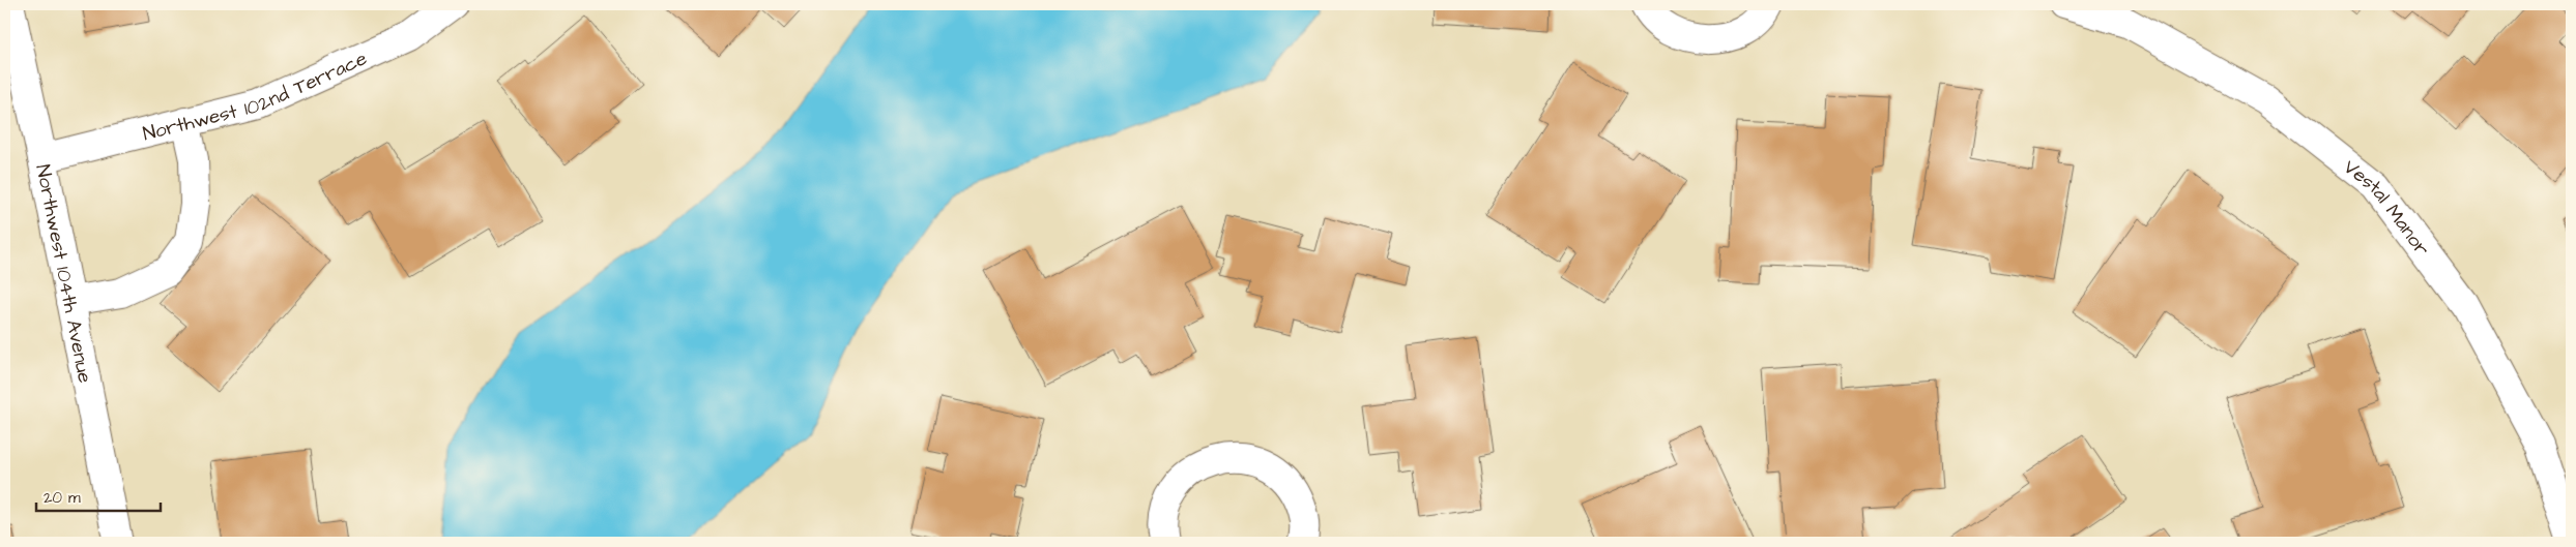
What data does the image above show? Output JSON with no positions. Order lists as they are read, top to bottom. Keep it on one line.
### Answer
{"streets":{"street":["Northwest 102nd Terrace","Vestal Manor","Northwest 104th Avenue"]},"crossings":[["Northwest 102nd Terrace","Northwest 104th Avenue"]],"scale_bar":"20 m"}
